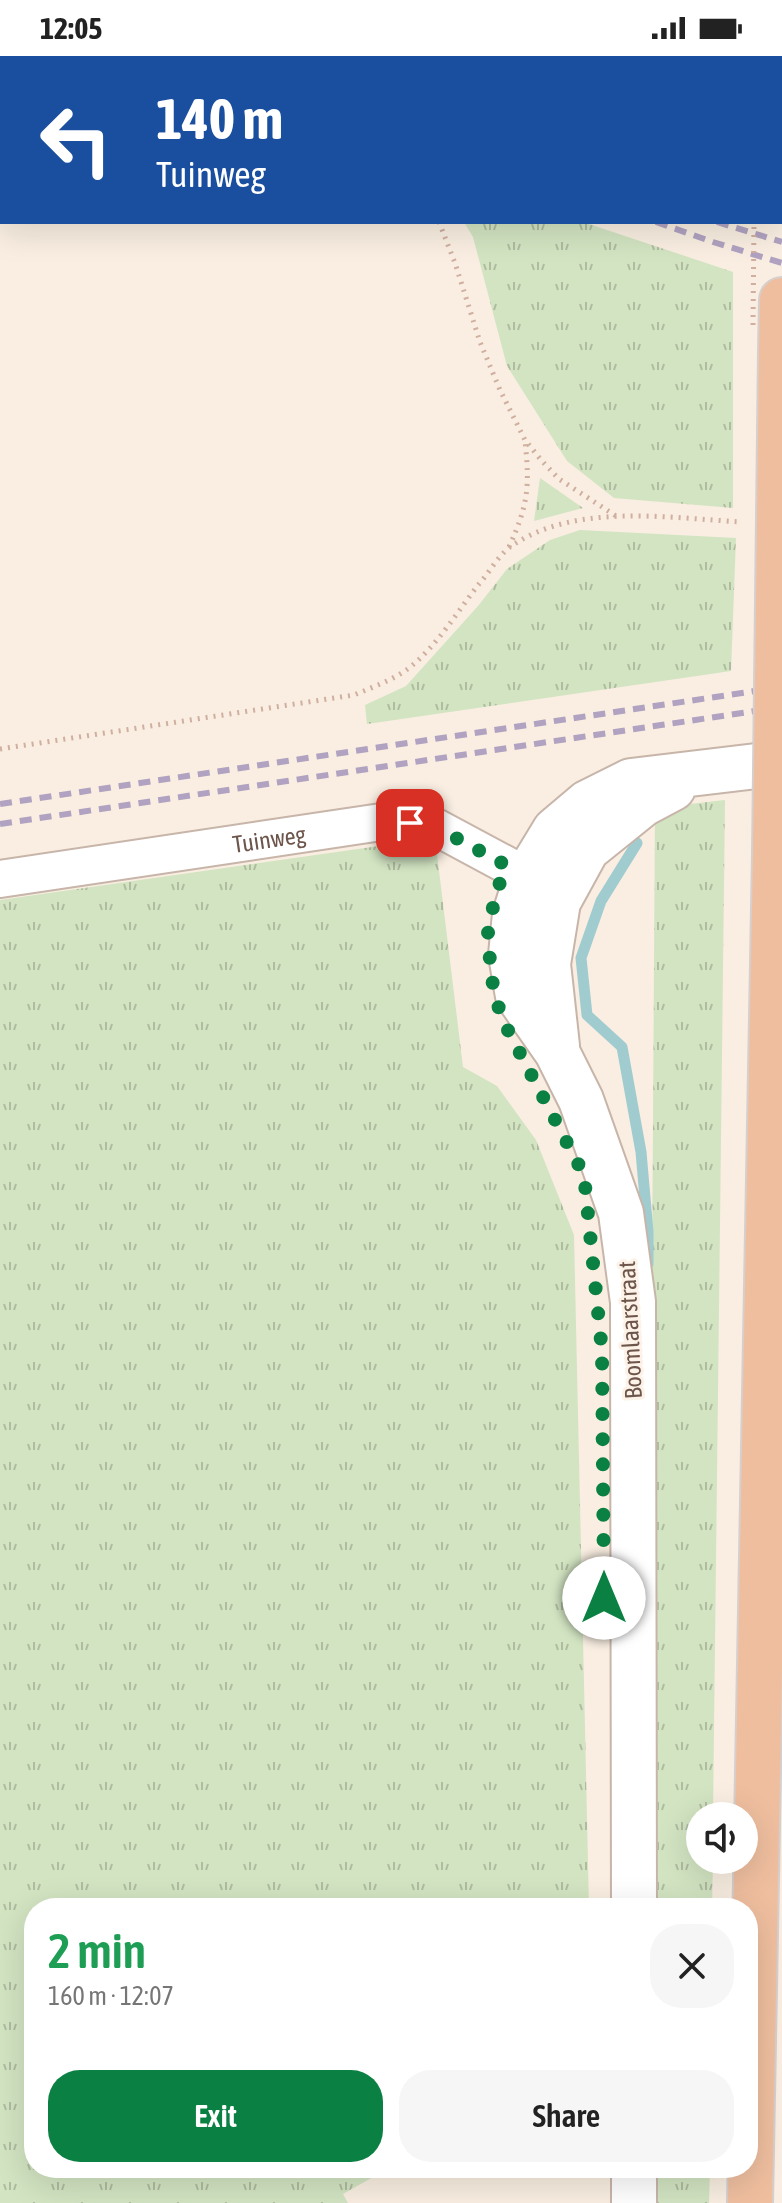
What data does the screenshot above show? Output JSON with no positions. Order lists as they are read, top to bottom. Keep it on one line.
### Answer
{"streets":{"street":["Tuinweg","Boomlaarstraat"]},"crossings":[["Tuinweg","Boomlaarstraat"]],"page":{"status":"12:05","turn":["140 m","Tuinweg"],"heading":["2 min","160 m · 12:07"],"buttons":["Exit","Share"]}}
